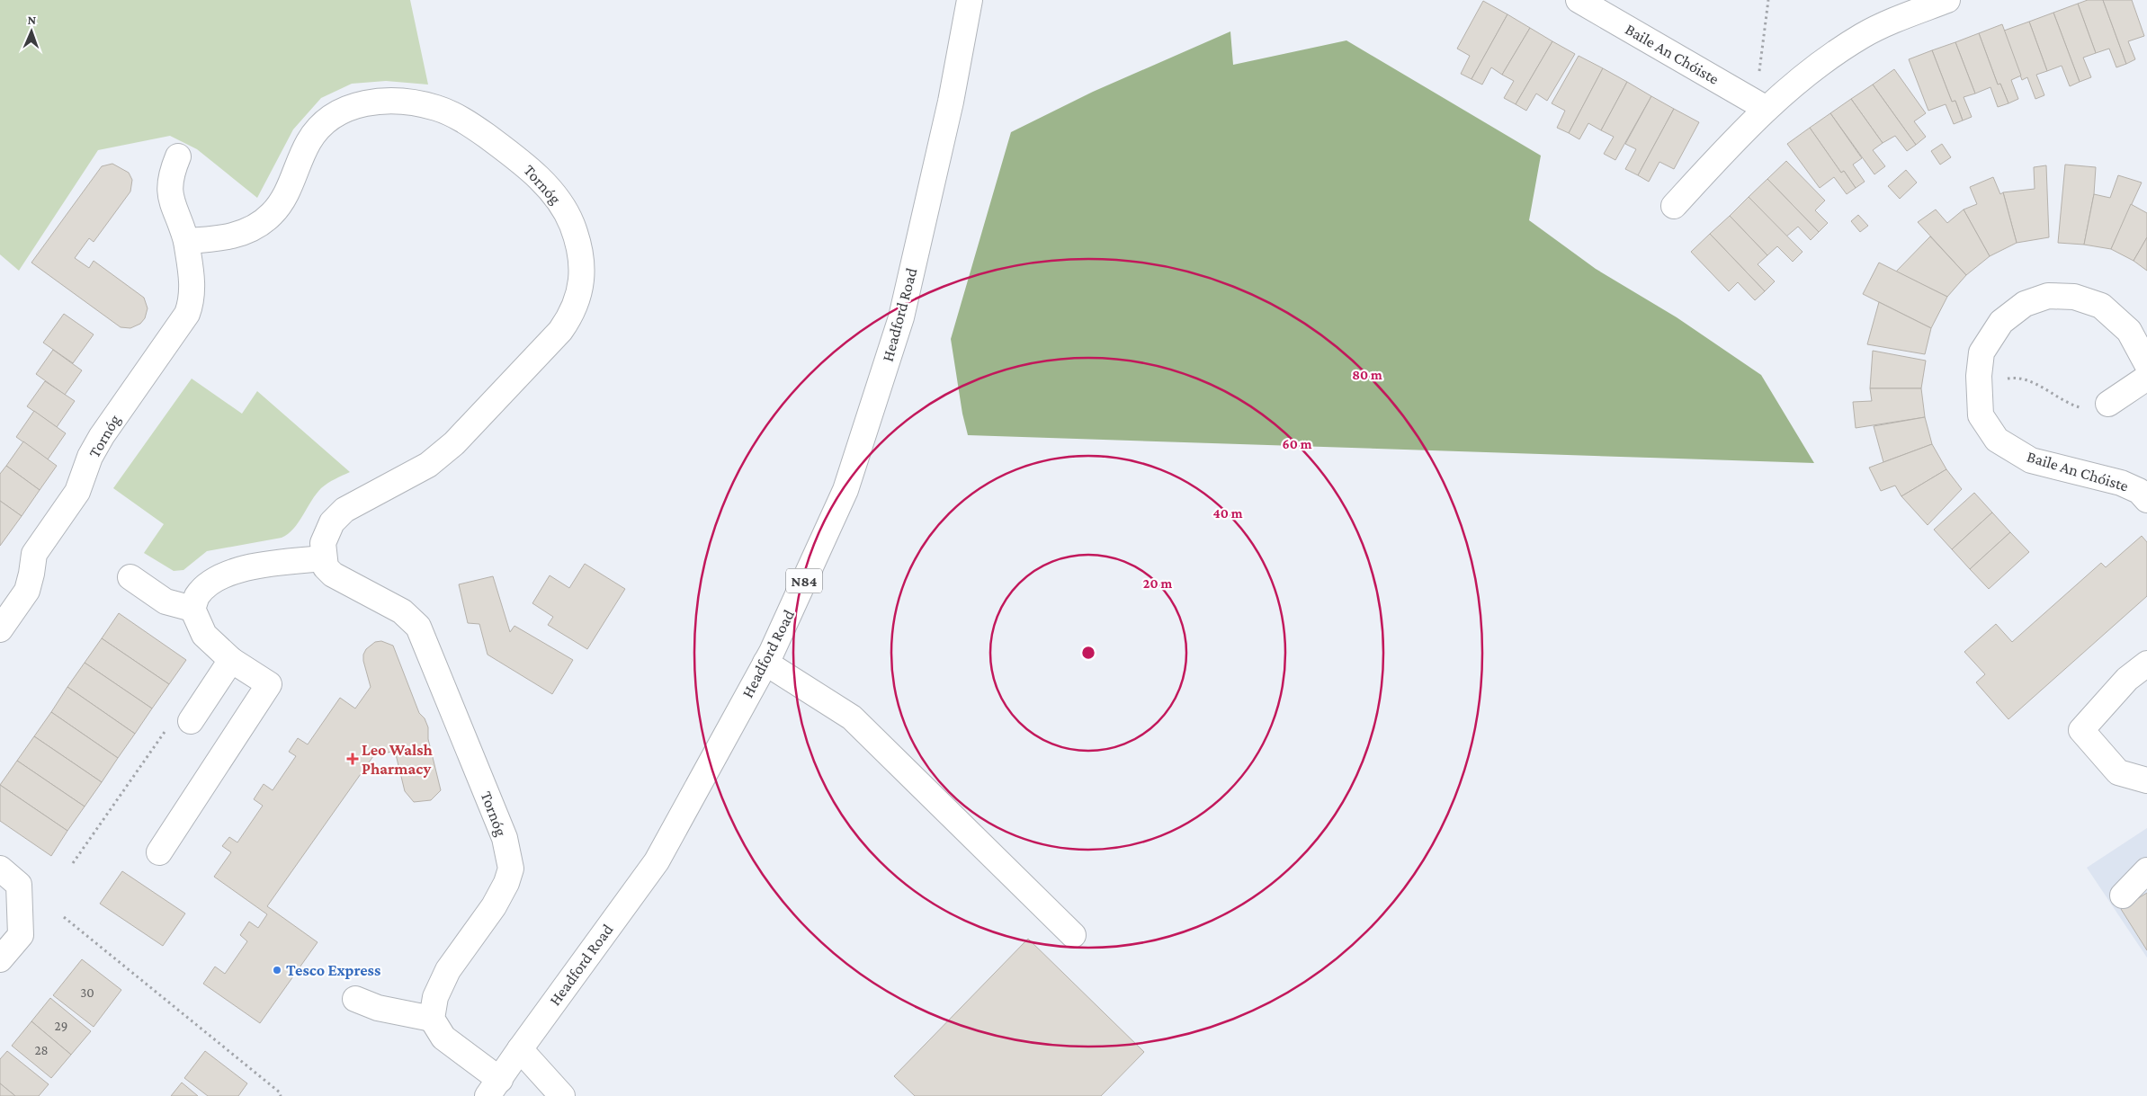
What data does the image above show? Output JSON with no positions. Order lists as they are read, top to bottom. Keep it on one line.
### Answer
{"streets":{"street":["Baile An Chóiste","Tornóg","Headford Road","N84"]},"places":{"health":["Leo Walsh Pharmacy"],"other":["Tesco Express"]},"house_numbers":["30","29","28"],"north":"top","rings":["80 m","60 m","40 m","20 m"]}
